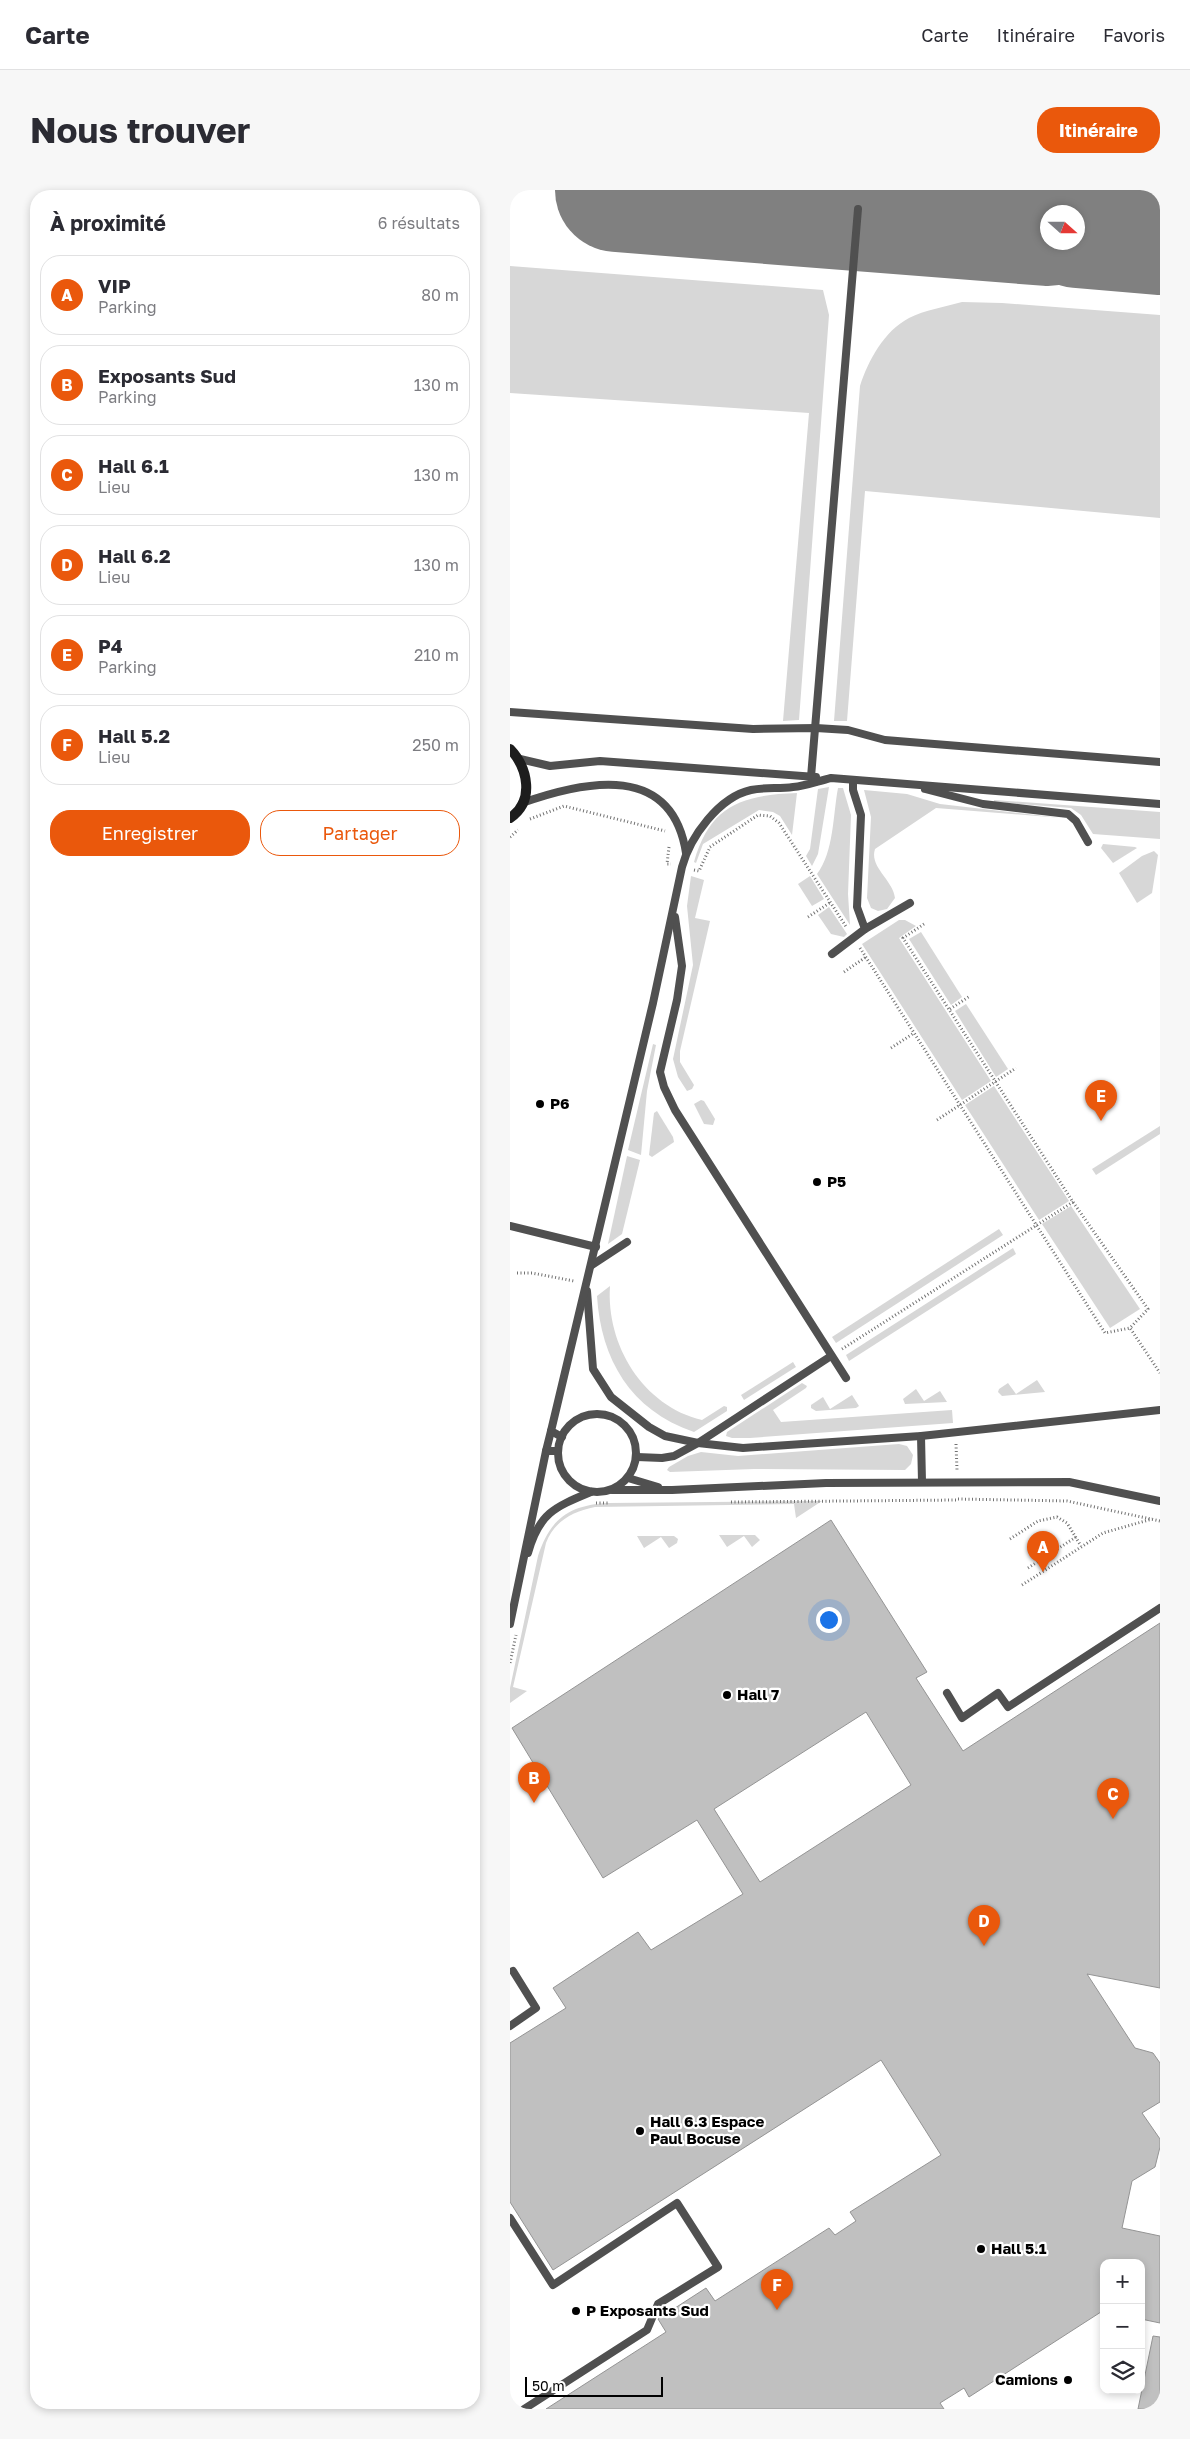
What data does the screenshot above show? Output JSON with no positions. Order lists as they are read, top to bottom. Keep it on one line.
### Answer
{"places":["P6","P5","Hall 7","Hall 6.3 Espace Paul Bocuse","Hall 5.1","P Exposants Sud","Camions"],"scale_bar":"50 m","north":"right","page":{"header":"Carte","nav":["Carte","Itinéraire","Favoris"],"buttons":["Itinéraire",["Enregistrer","Partager"]],"title":"Nous trouver","heading":["À proximité","6 résultats"],"list":[{"mark":"A","name":"VIP","note":"Parking","value":"80 m"},{"mark":"B","name":"Exposants Sud","note":"Parking","value":"130 m"},{"mark":"C","name":"Hall 6.1","note":"Lieu","value":"130 m"},{"mark":"D","name":"Hall 6.2","note":"Lieu","value":"130 m"},{"mark":"E","name":"P4","note":"Parking","value":"210 m"},{"mark":"F","name":"Hall 5.2","note":"Lieu","value":"250 m"}],"pins":["E","A","B","C","D","F"],"map_buttons":["+","−"],"scale":"50 m"}}
